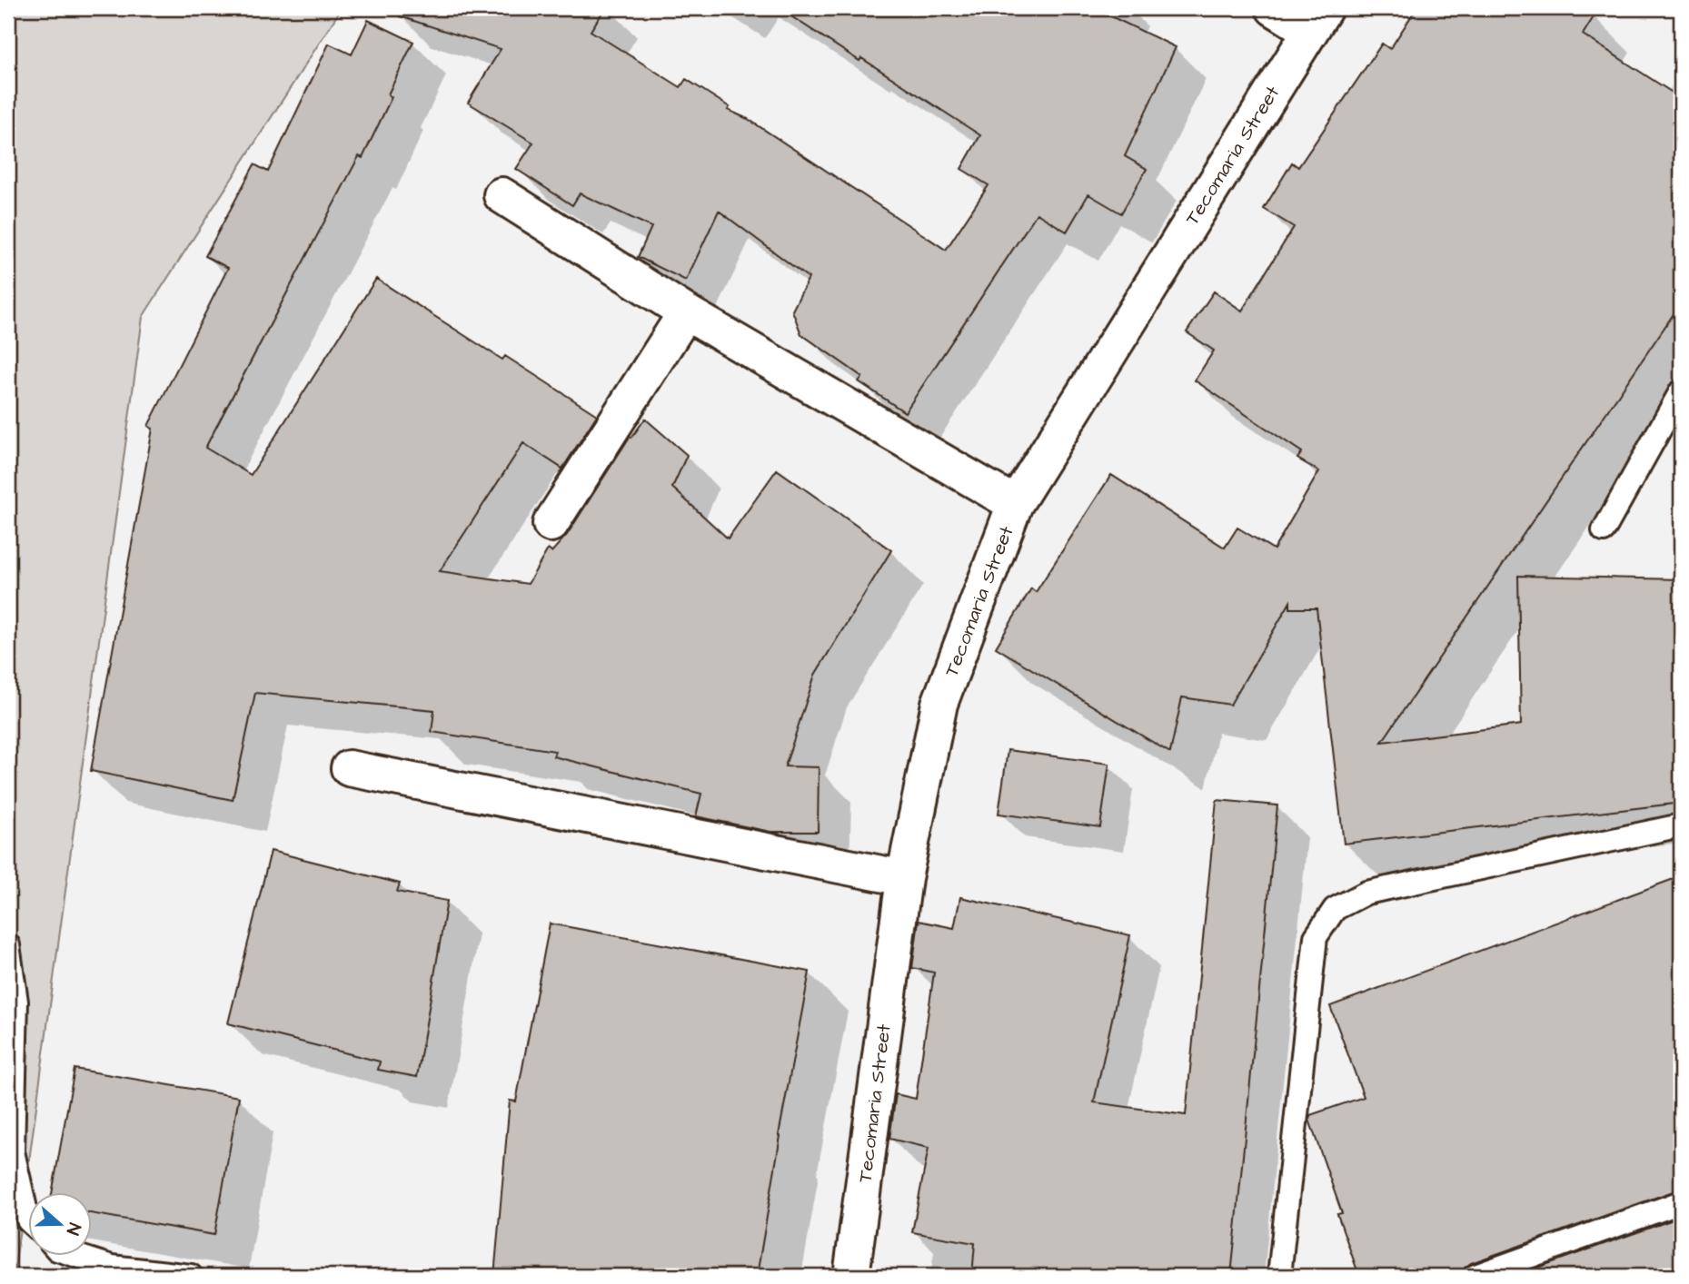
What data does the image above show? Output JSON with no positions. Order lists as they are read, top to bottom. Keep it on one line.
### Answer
{"streets":{"street":["Tecomaria Street"]},"north":"right"}
